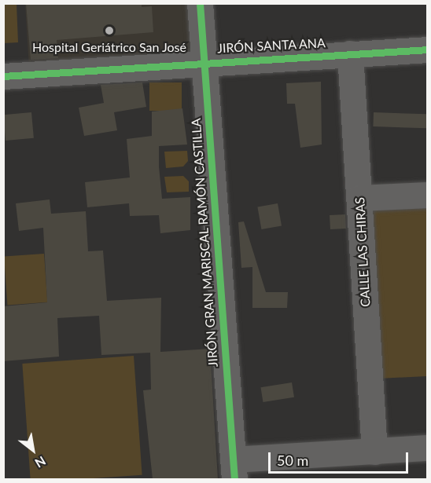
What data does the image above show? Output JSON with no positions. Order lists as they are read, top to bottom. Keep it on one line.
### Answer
{"streets":{"street":["JIRÓN SANTA ANA","JIRÓN GRAN MARISCAL RAMÓN CASTILLA","CALLE LAS CHIRAS"]},"crossings":[["JIRÓN SANTA ANA","JIRÓN GRAN MARISCAL RAMÓN CASTILLA"],["JIRÓN SANTA ANA","CALLE LAS CHIRAS"]],"places":["Hospital Geriátrico San José"],"scale_bar":"50 m","north":"bottom right"}
